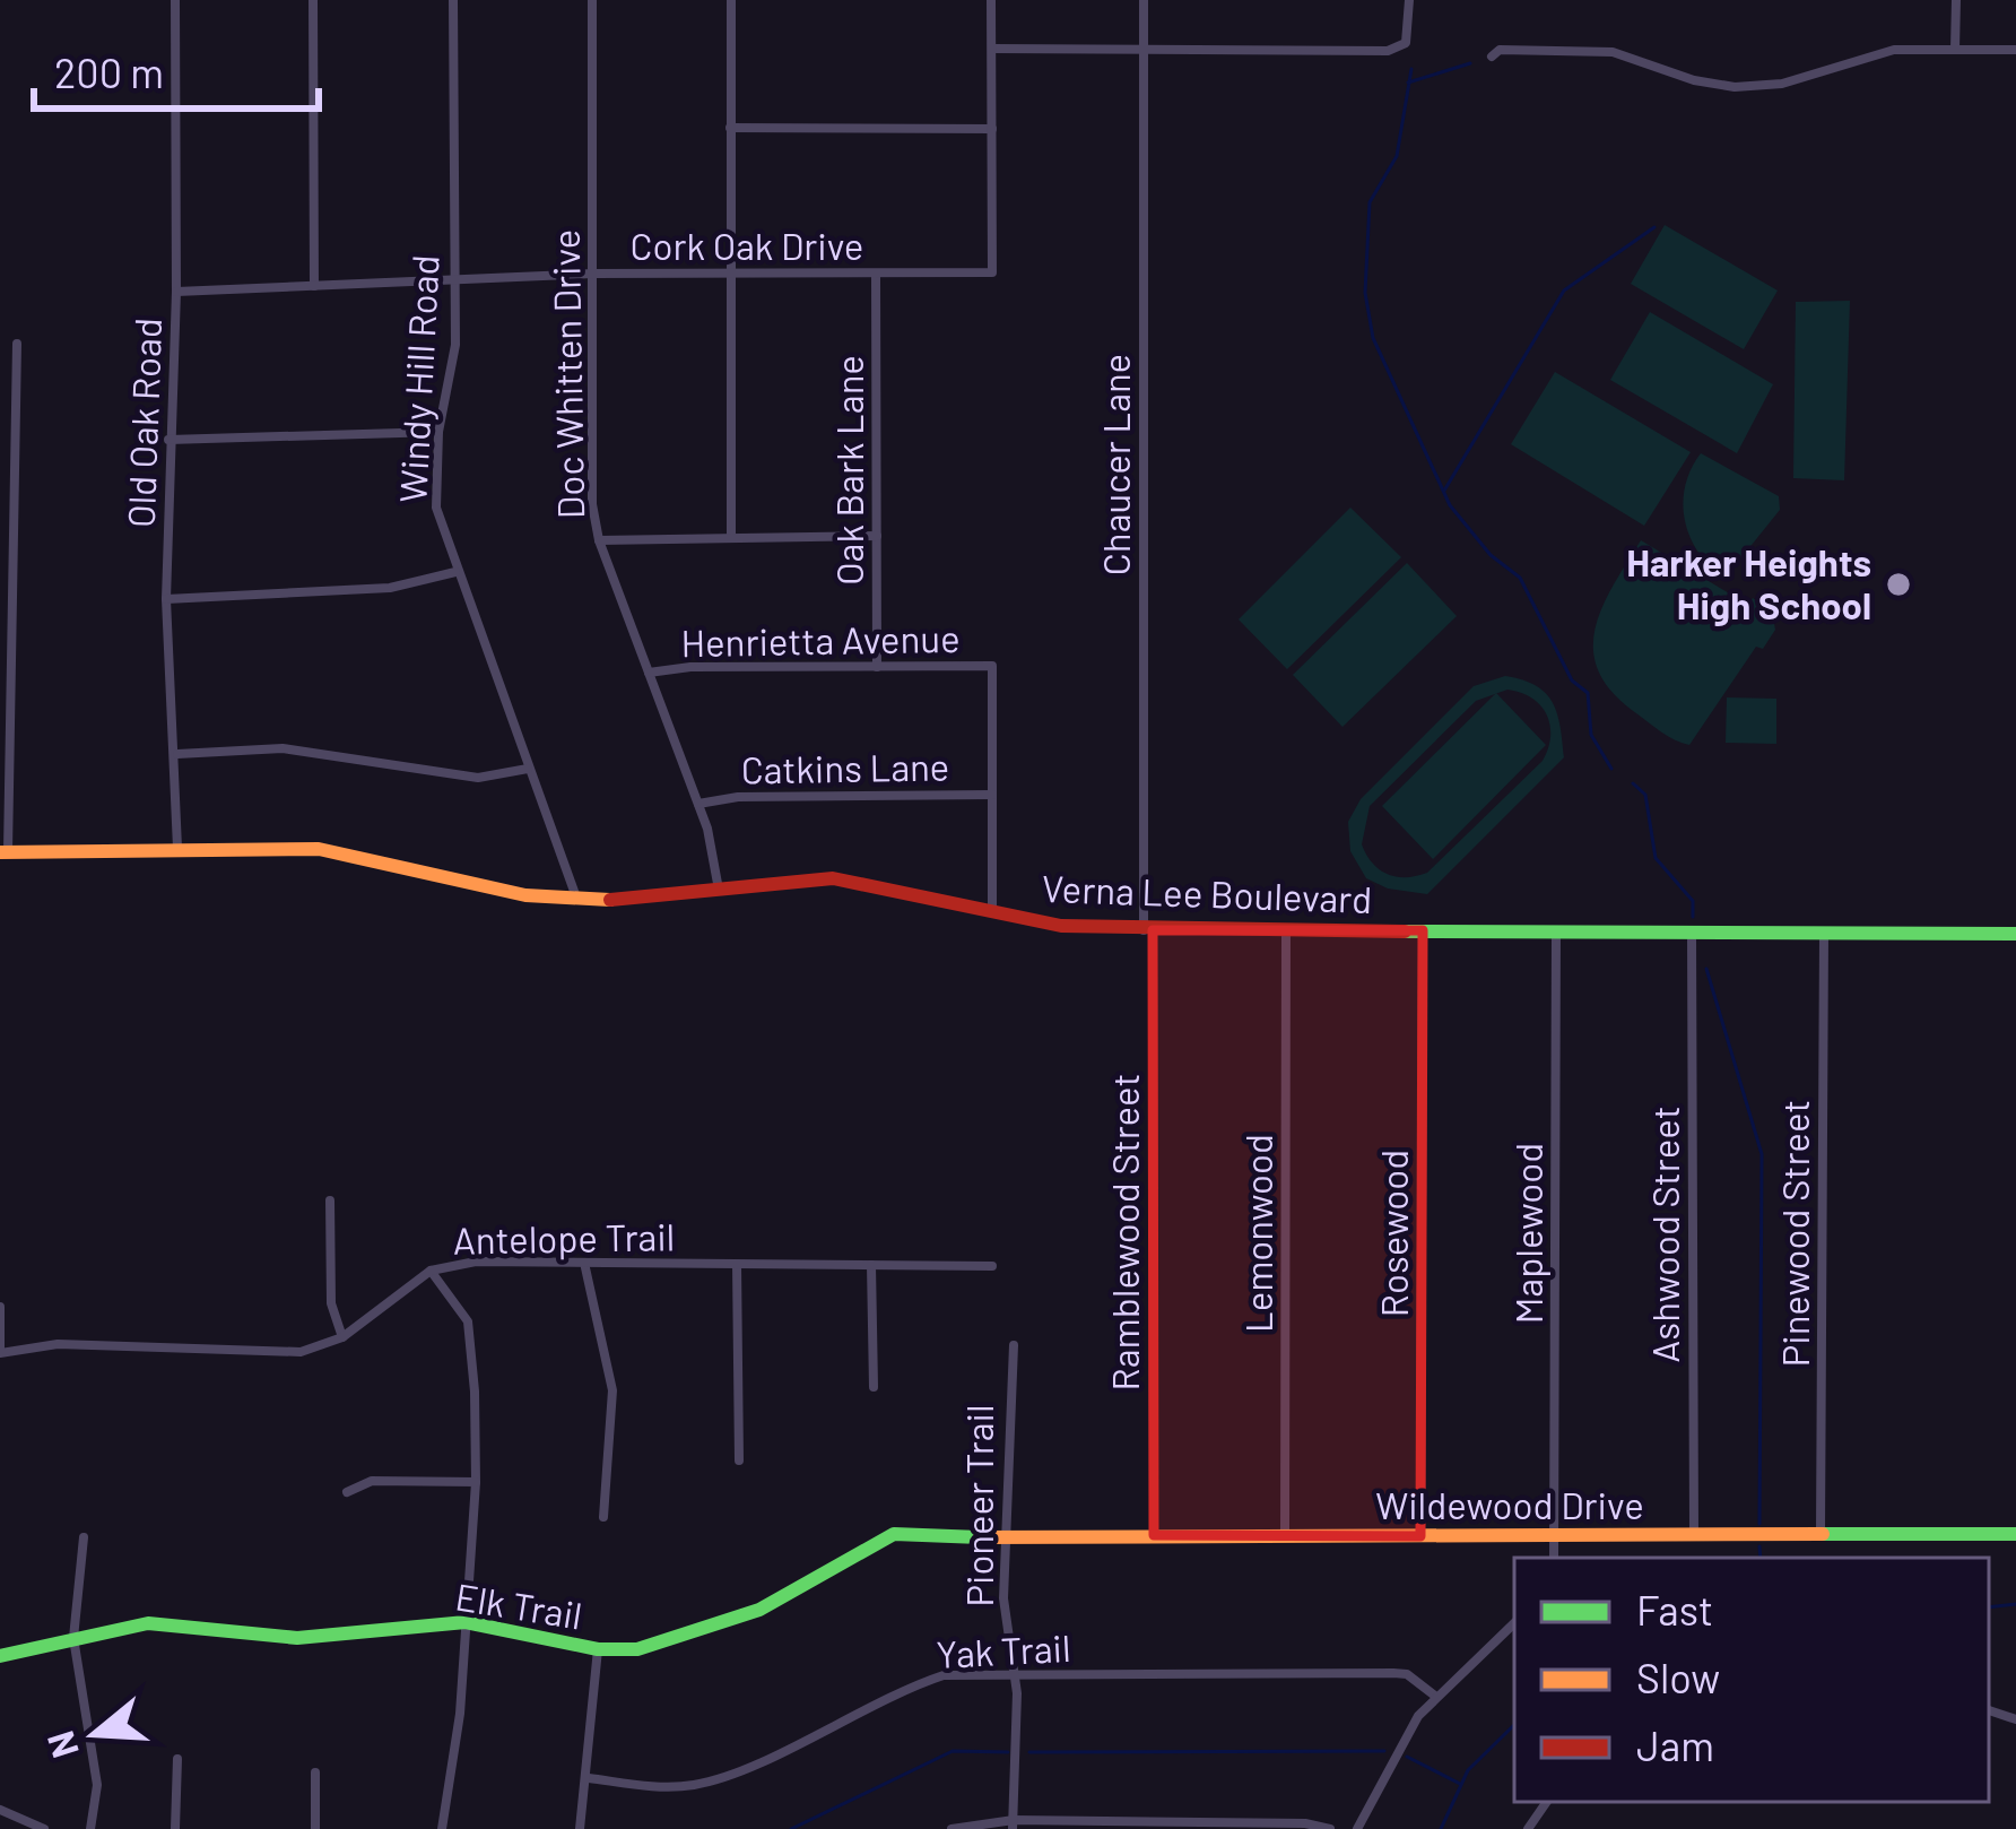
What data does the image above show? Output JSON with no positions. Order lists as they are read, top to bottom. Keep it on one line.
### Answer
{"streets":{"street":["Cork Oak Drive","Doc Whitten Drive","Windy Hill Road","Old Oak Road","Chaucer Lane","Oak Bark Lane","Henrietta Avenue","Catkins Lane","Verna Lee Boulevard","Ramblewood Street","Lemonwood","Rosewood","Maplewood","Pinewood Street","Ashwood Street","Antelope Trail","Pioneer Trail","Wildewood Drive","Elk Trail","Yak Trail"]},"crossings":[["Cork Oak Drive","Doc Whitten Drive"],["Cork Oak Drive","Windy Hill Road"],["Cork Oak Drive","Old Oak Road"],["Cork Oak Drive","Oak Bark Lane"],["Doc Whitten Drive","Henrietta Avenue"],["Doc Whitten Drive","Catkins Lane"],["Doc Whitten Drive","Verna Lee Boulevard"],["Windy Hill Road","Verna Lee Boulevard"],["Old Oak Road","Verna Lee Boulevard"],["Chaucer Lane","Verna Lee Boulevard"],["Chaucer Lane","Ramblewood Street"],["Oak Bark Lane","Henrietta Avenue"],["Henrietta Avenue","Catkins Lane"],["Henrietta Avenue","Verna Lee Boulevard"],["Verna Lee Boulevard","Ramblewood Street"],["Verna Lee Boulevard","Lemonwood"],["Verna Lee Boulevard","Rosewood"],["Verna Lee Boulevard","Maplewood"],["Verna Lee Boulevard","Pinewood Street"],["Verna Lee Boulevard","Ashwood Street"],["Ramblewood Street","Wildewood Drive"],["Lemonwood","Wildewood Drive"],["Rosewood","Wildewood Drive"],["Maplewood","Wildewood Drive"],["Pinewood Street","Wildewood Drive"],["Ashwood Street","Wildewood Drive"],["Pioneer Trail","Wildewood Drive"],["Pioneer Trail","Elk Trail"],["Pioneer Trail","Yak Trail"],["Wildewood Drive","Elk Trail"]],"places":["Harker Heights High School"],"legend":["Fast","Slow","Jam"],"scale_bar":"200 m","north":"left"}
